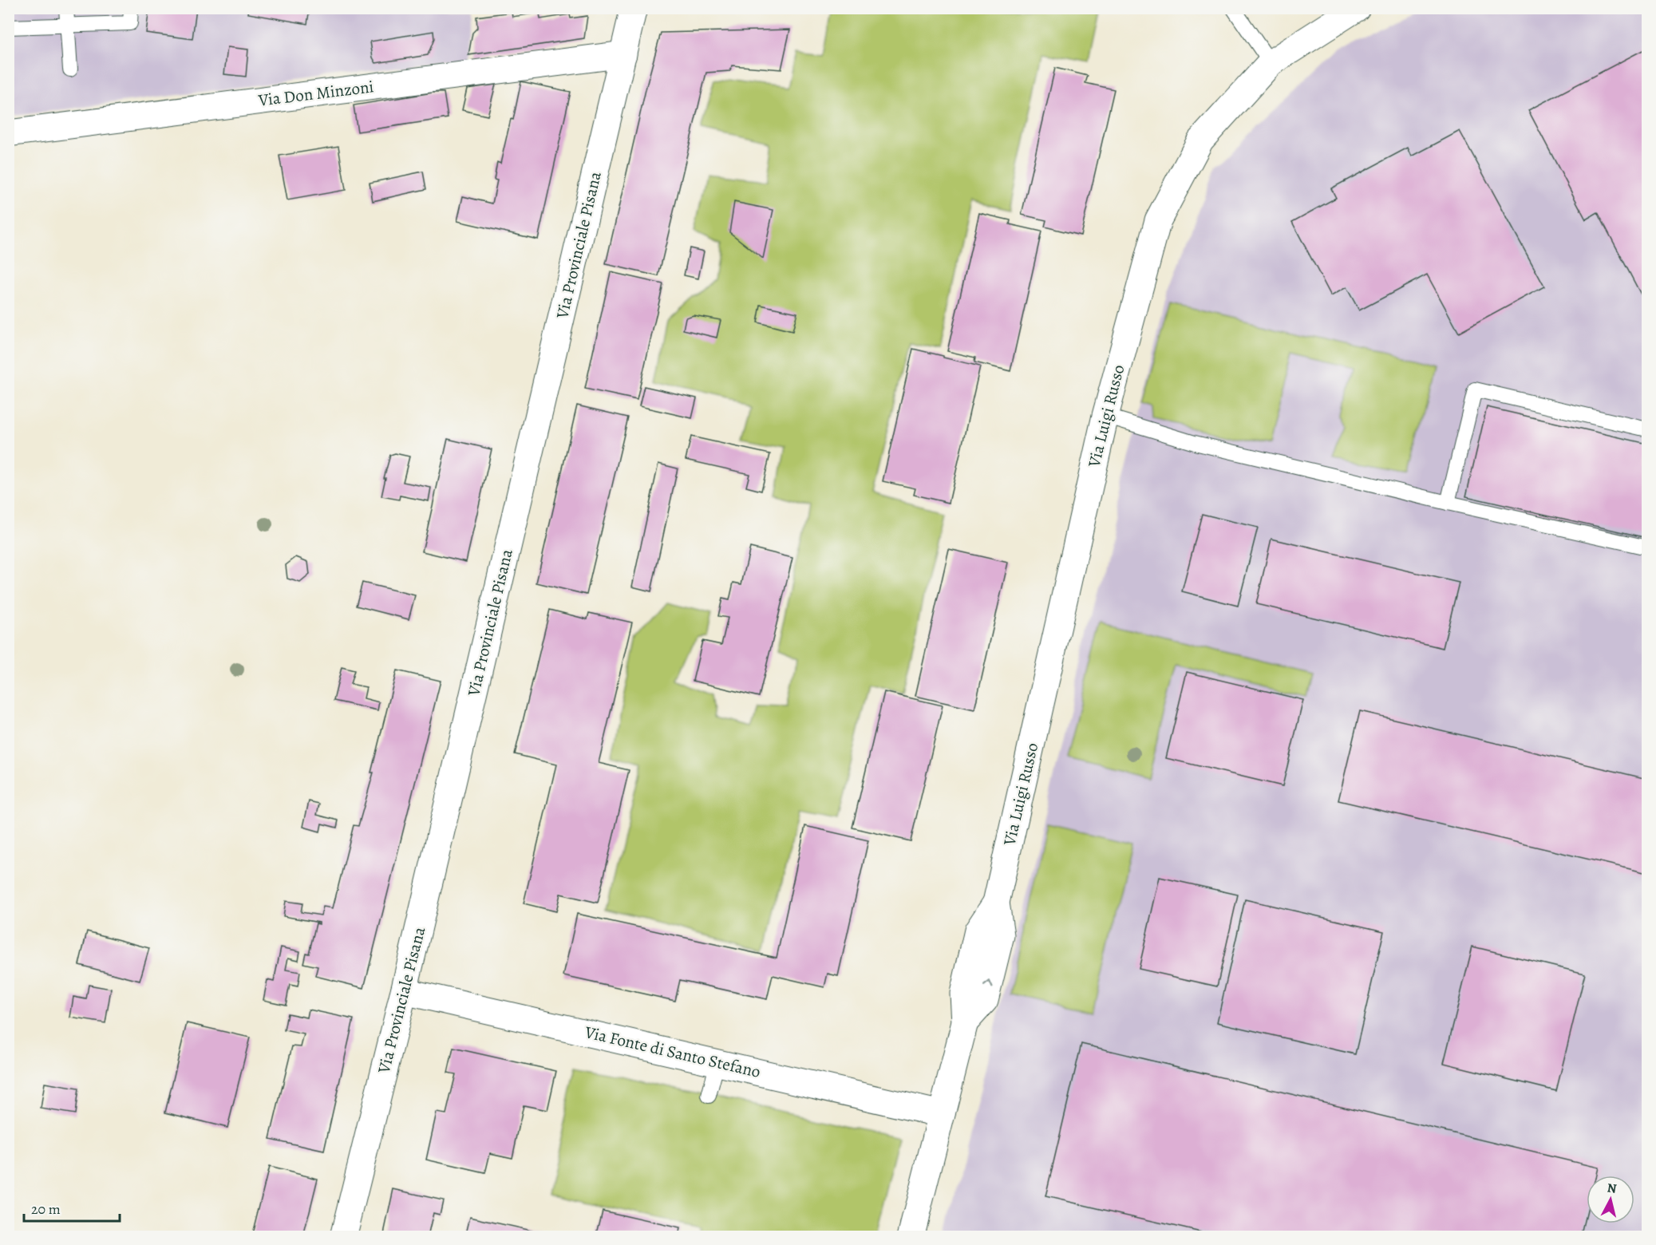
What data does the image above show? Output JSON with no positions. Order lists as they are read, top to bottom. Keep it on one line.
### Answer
{"streets":{"street":["Via Don Minzoni","Via Provinciale Pisana","Via Luigi Russo","Via Fonte di Santo Stefano"]},"crossings":[["Via Don Minzoni","Via Provinciale Pisana"],["Via Provinciale Pisana","Via Fonte di Santo Stefano"],["Via Luigi Russo","Via Fonte di Santo Stefano"]],"scale_bar":"20 m","north":"top"}
